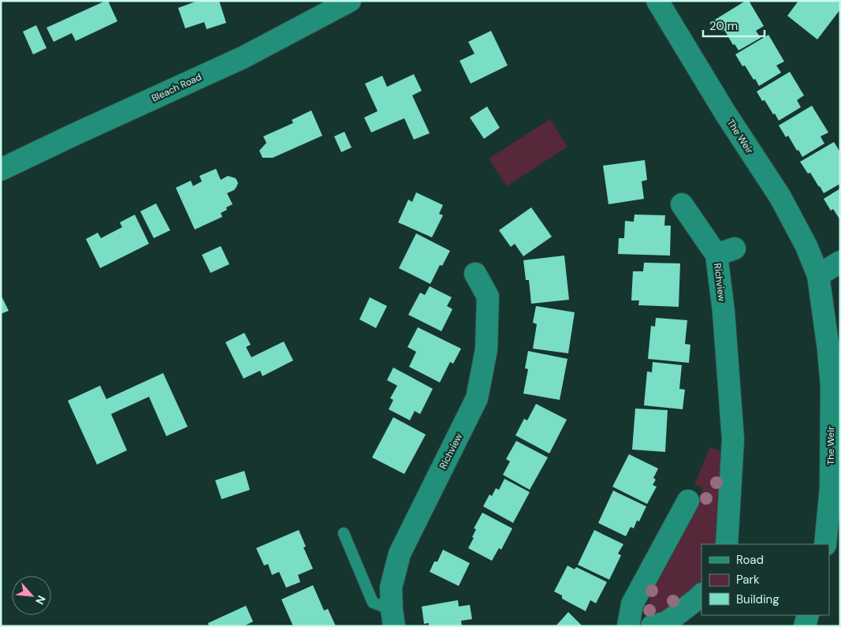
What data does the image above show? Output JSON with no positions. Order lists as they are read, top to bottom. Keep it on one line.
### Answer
{"streets":{"street":["Bleach Road","The Weir","Richview"]},"legend":["Road","Park","Building"],"scale_bar":"20 m","north":"bottom right"}
